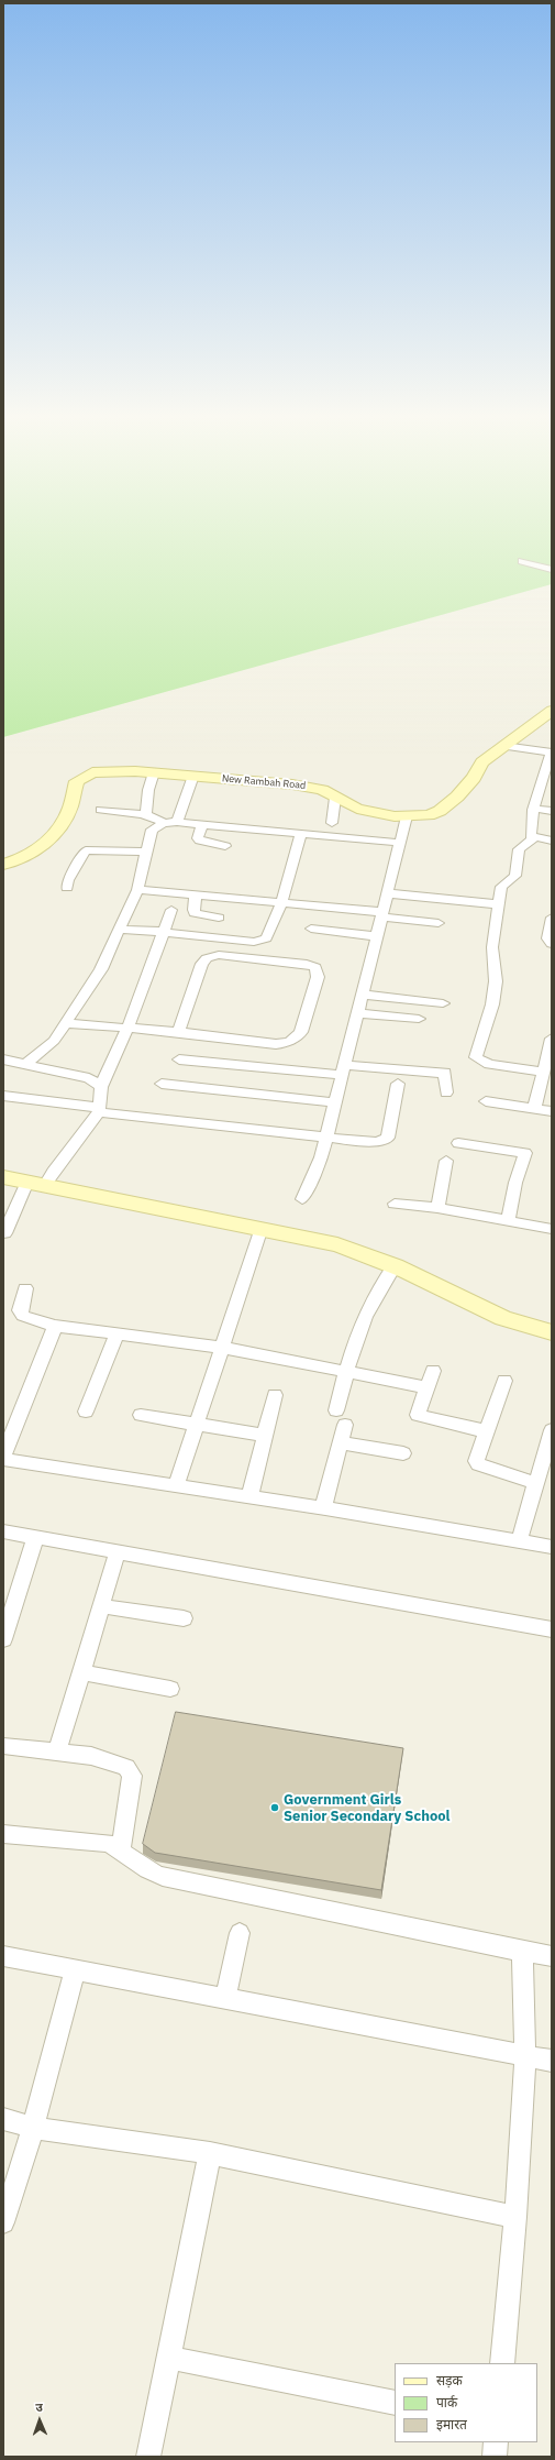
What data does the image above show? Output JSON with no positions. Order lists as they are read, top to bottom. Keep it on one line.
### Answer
{"streets":{"street":["New Rambah Road"]},"places":["Government Girls Senior Secondary School"],"legend":["सड़क","पार्क","इमारत"],"north":"top"}
